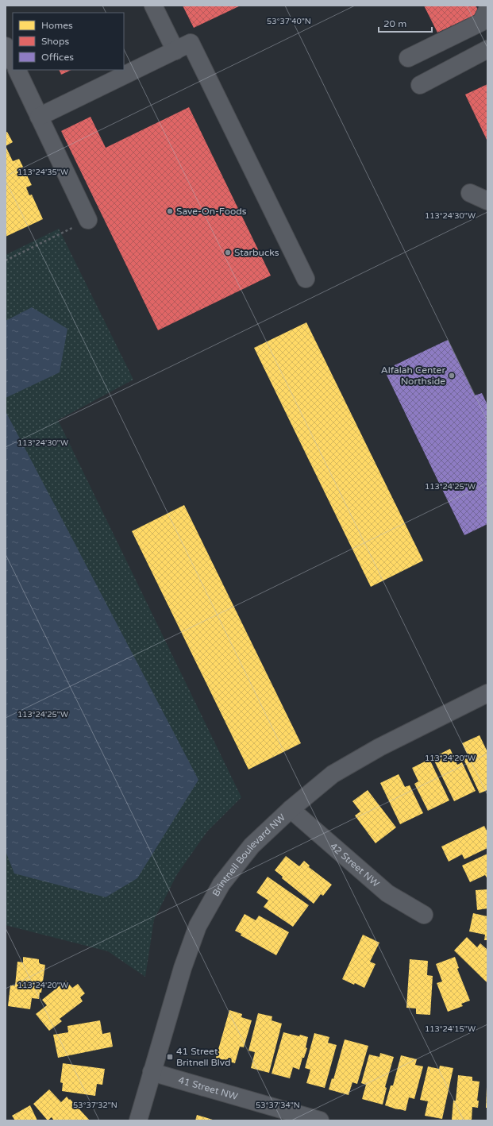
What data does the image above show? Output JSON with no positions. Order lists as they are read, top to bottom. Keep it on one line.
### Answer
{"streets":{"street":["Brintnell Boulevard NW","42 Street NW","41 Street NW"]},"crossings":[["Brintnell Boulevard NW","42 Street NW"],["Brintnell Boulevard NW","41 Street NW"]],"places":{"other":["Save-On-Foods","Starbucks","Alfalah Center Northside"],"transit":["41 Street Britnell Blvd"]},"legend":["Homes","Shops","Offices"],"scale_bar":"20 m","coordinates":["53°37'40\"N","113°24'35\"W","113°24'30\"W","113°24'25\"W","113°24'20\"W","113°24'15\"W","53°37'32\"N","53°37'34\"N"]}
